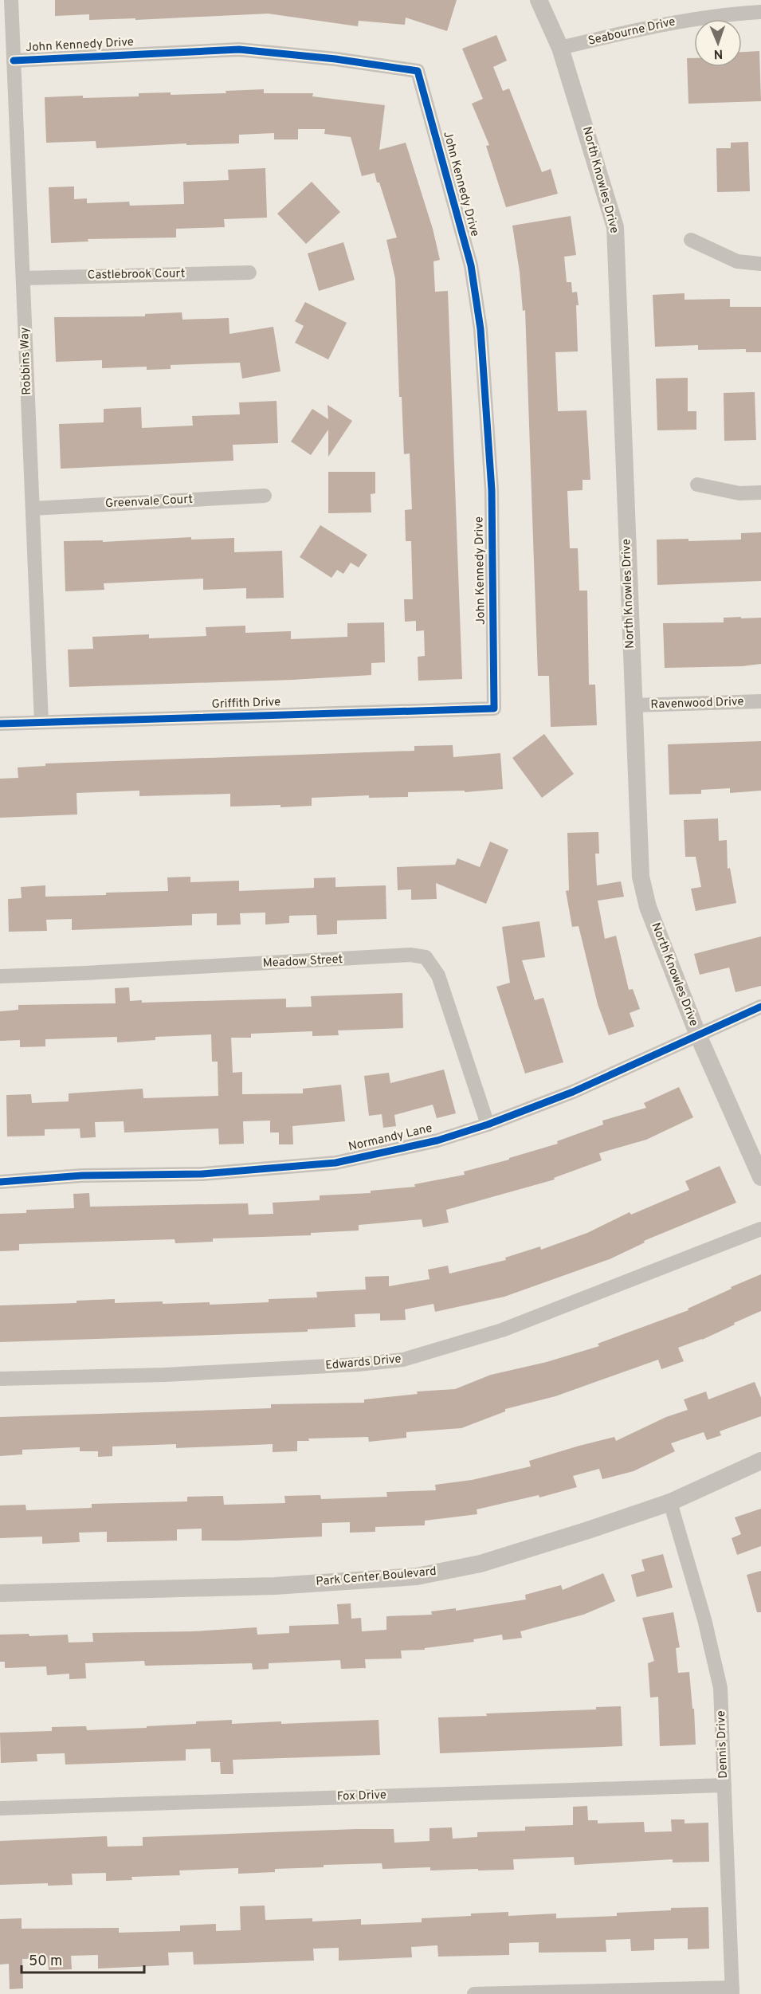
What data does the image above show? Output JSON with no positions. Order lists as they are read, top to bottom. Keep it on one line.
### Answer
{"streets":{"street":["Seabourne Drive","John Kennedy Drive","North Knowles Drive","Castlebrook Court","Robbins Way","Greenvale Court","Griffith Drive","Ravenwood Drive","Meadow Street","Normandy Lane","Edwards Drive","Park Center Boulevard","Dennis Drive","Fox Drive"]},"crossings":[["Seabourne Drive","North Knowles Drive"],["John Kennedy Drive","Robbins Way"],["John Kennedy Drive","Griffith Drive"],["North Knowles Drive","Ravenwood Drive"],["North Knowles Drive","Normandy Lane"],["Castlebrook Court","Robbins Way"],["Robbins Way","Greenvale Court"],["Robbins Way","Griffith Drive"],["Meadow Street","Normandy Lane"],["Park Center Boulevard","Dennis Drive"],["Dennis Drive","Fox Drive"]],"scale_bar":"50 m","north":"bottom"}
